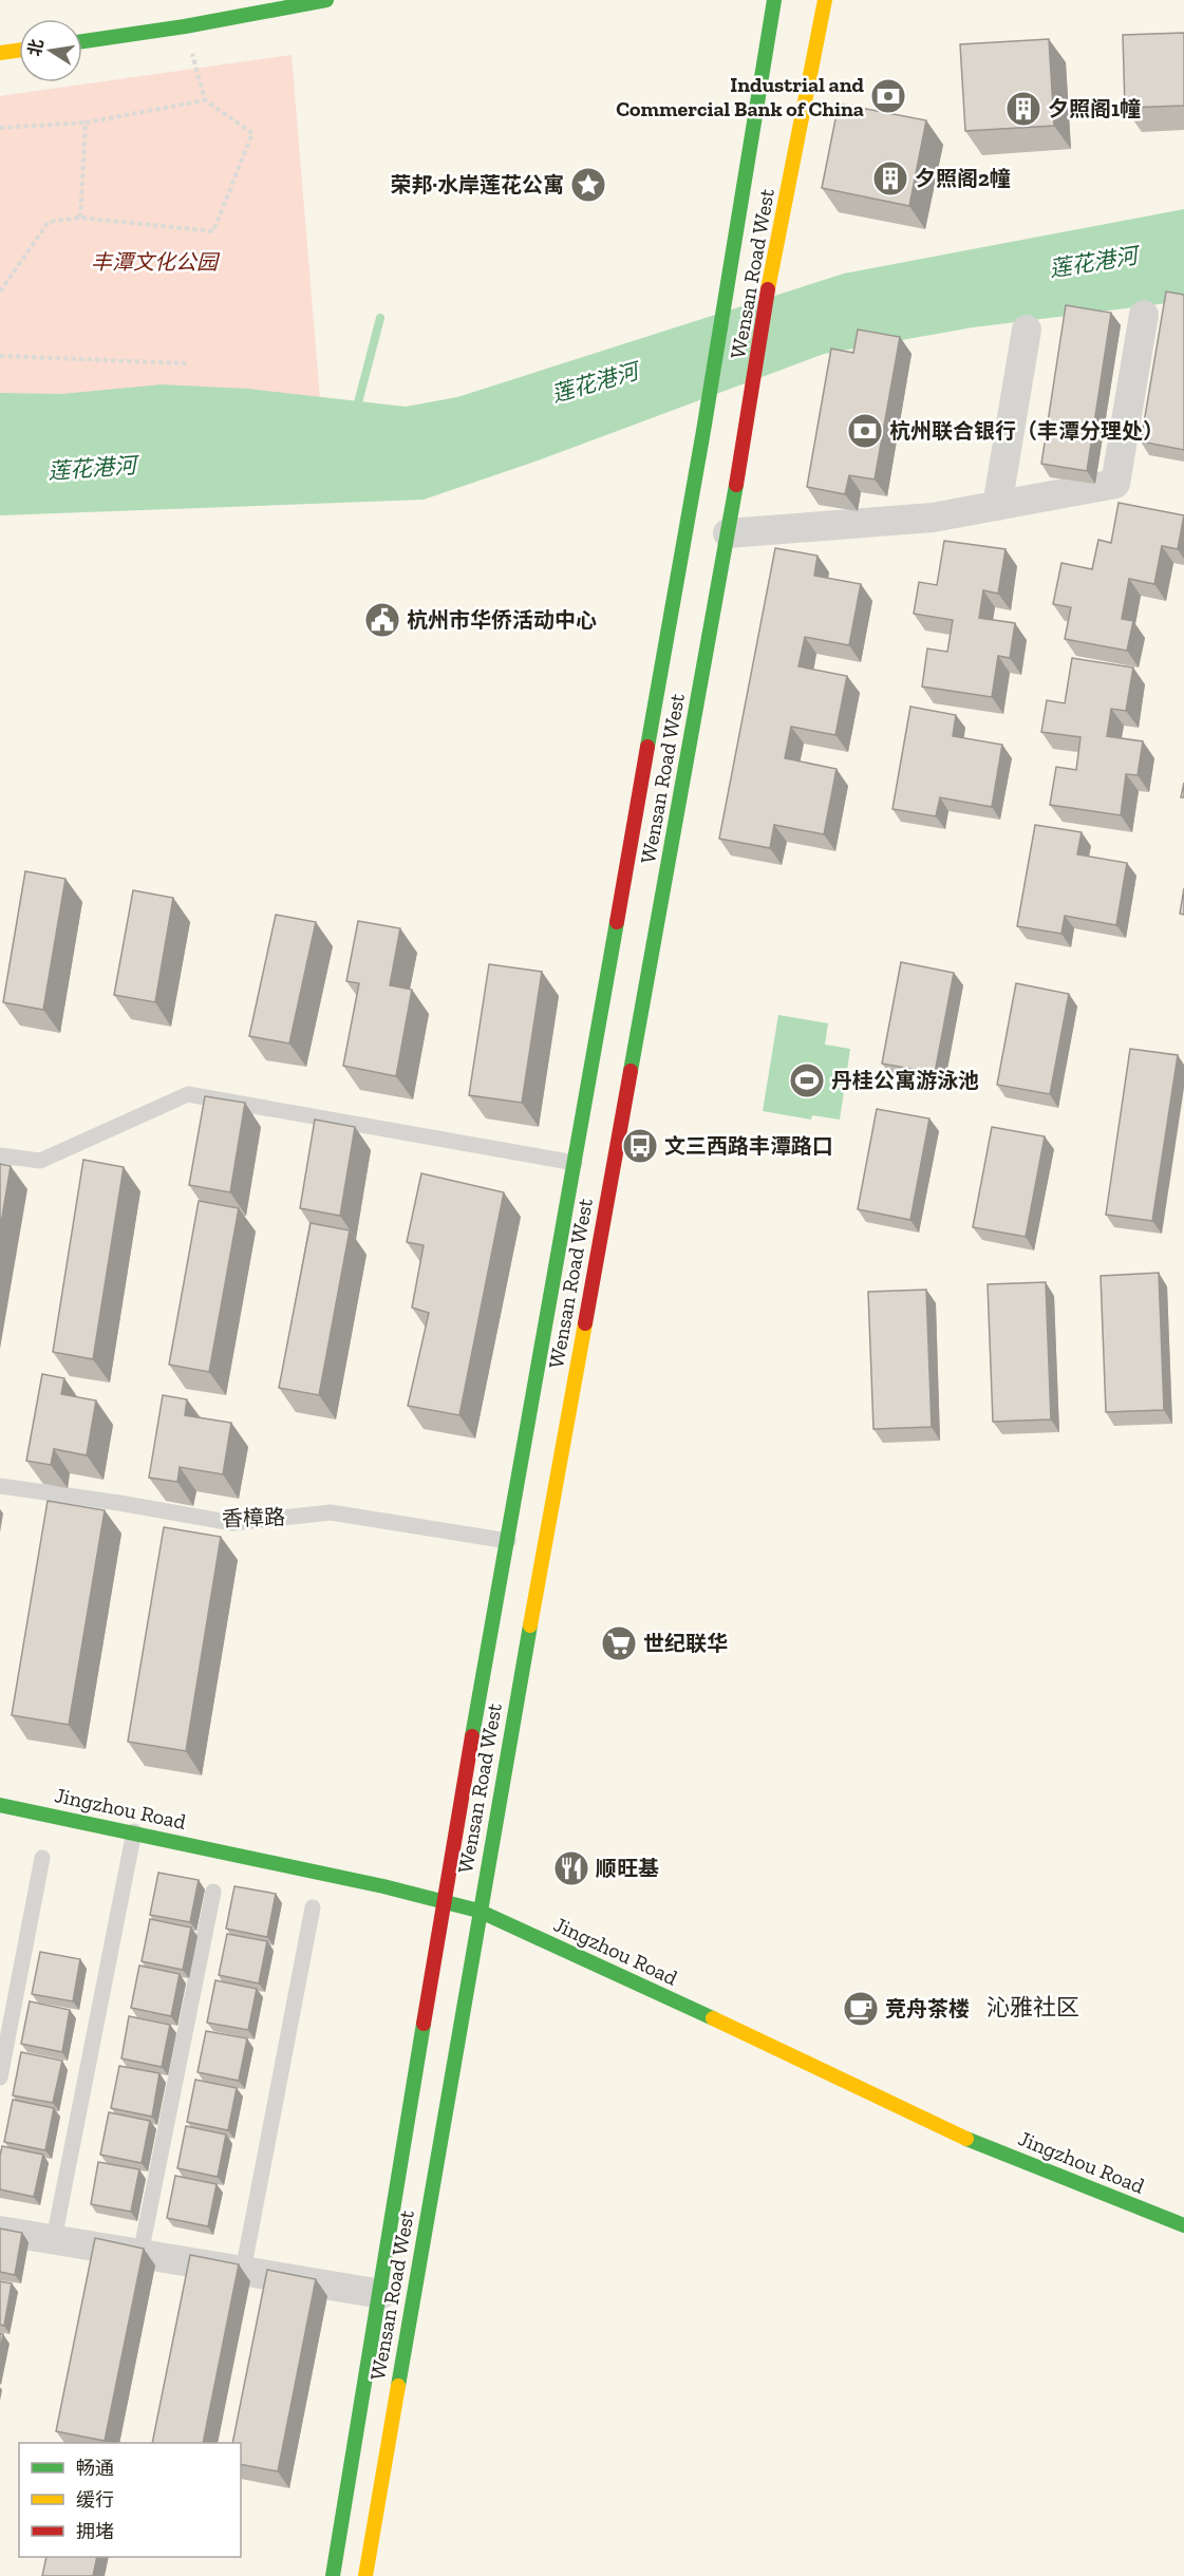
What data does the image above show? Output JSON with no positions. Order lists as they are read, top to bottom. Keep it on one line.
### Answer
{"streets":{"main road":["Wensan Road West","Jingzhou Road"],"lane":["香樟路"]},"crossings":[["Wensan Road West","香樟路"],["Wensan Road West","Jingzhou Road"]],"districts":["沁雅社区"],"water":["莲花港河"],"parks":["丰潭文化公园"],"places":{"bank":["Industrial and Commercial Bank of China","杭州联合银行（丰潭分理处）"],"building":["夕照阁1幢","夕照阁2幢"],"place":["荣邦·水岸莲花公寓"],"public building":["杭州市华侨活动中心"],"sports":["丹桂公寓游泳池"],"bus stop":["文三西路丰潭路口"],"supermarket":["世纪联华"],"restaurant":["顺旺基"],"cafe":["竞舟茶楼"]},"legend":["畅通","缓行","拥堵"],"north":"left"}
